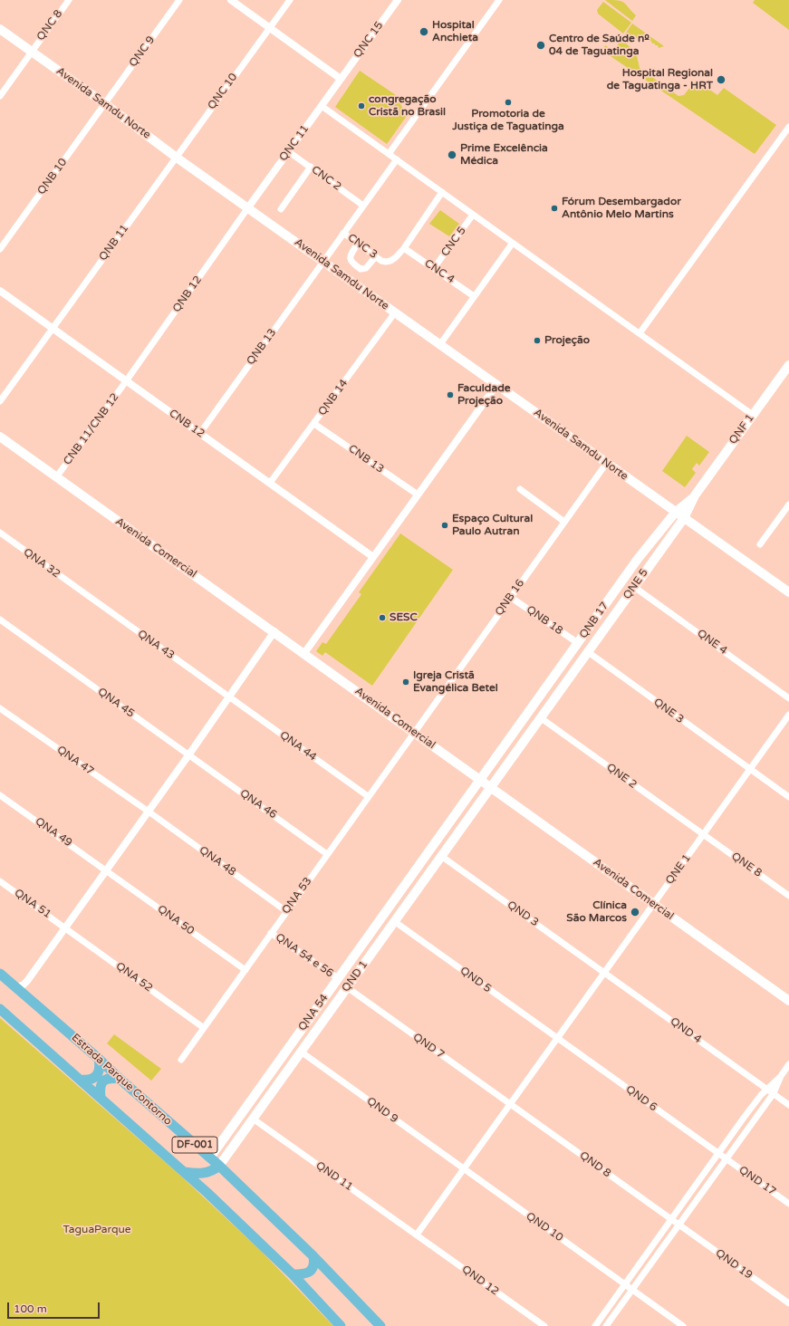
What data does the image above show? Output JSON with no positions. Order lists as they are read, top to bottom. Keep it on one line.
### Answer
{"streets":{"highway":["Estrada Parque Contorno","DF-001"],"main road":["Avenida Samdu Norte","QNF 1","Avenida Comercial","QNE 5","QNB 17","QND 1","QNA 54"],"street":["QNC 8","QNC 15","QNC 9","QNC 10","QNC 11","QNB 10","CNC 2","CNC 5","QNB 11","CNC 3","CNC 4","QNB 12","QNB 13","QNB 14","CNB 12","CNB 11/CNB 12","CNB 13","QNA 32","QNB 16","QNB 18","QNE 4","QNA 43","QNA 45","QNE 3","QNA 44","QNA 47","QNE 2","QNA 46","QNA 49","QNA 48","QNE 8","QNE 1","QNA 53","QNA 51","QND 3","QNA 50","QNA 54 e 56","QNA 52","QND 5","QND 4","QND 7","QND 6","QND 9","QND 8","QND 11","QND 17","QND 10","QND 19","QND 12"]},"crossings":[["QNC 8","Avenida Samdu Norte"],["QNC 15","QNC 11"],["QNC 9","Avenida Samdu Norte"],["QNC 9","QNB 10"],["QNC 10","Avenida Samdu Norte"],["QNC 10","QNB 11"],["Avenida Samdu Norte","QNC 11"],["Avenida Samdu Norte","QNB 10"],["Avenida Samdu Norte","QNB 11"],["Avenida Samdu Norte","QNB 12"],["Avenida Samdu Norte","QNB 13"],["Avenida Samdu Norte","QNB 14"],["Avenida Samdu Norte","QNF 1"],["Avenida Samdu Norte","QNE 5"],["Avenida Samdu Norte","QNB 16"],["Avenida Samdu Norte","QNB 17"],["QNC 11","CNC 2"],["QNC 11","QNB 12"],["CNC 2","QNB 13"],["CNC 5","CNC 4"],["QNB 11","CNB 12"],["CNC 3","QNB 13"],["QNB 12","CNB 12"],["QNB 12","CNB 11/CNB 12"],["QNB 13","CNB 12"],["QNB 14","CNB 12"],["QNB 14","CNB 13"],["CNB 12","CNB 11/CNB 12"],["CNB 11/CNB 12","Avenida Comercial"],["QNF 1","QNE 5"],["QNF 1","QNB 17"],["Avenida Comercial","QNB 16"],["Avenida Comercial","QNE 1"],["Avenida Comercial","QNA 53"],["Avenida Comercial","QND 1"],["Avenida Comercial","QNA 54"],["QNA 32","QNA 43"],["QNE 5","QNE 4"],["QNE 5","QNE 3"],["QNE 5","QNE 2"],["QNE 5","QND 1"],["QNB 16","QNB 18"],["QNB 16","QNA 53"],["QNB 18","QNB 17"],["QNA 43","QNA 44"],["QNA 45","QNA 46"],["QNE 3","QNE 1"],["QNA 44","QNA 53"],["QNA 47","QNA 48"],["QNE 2","QNE 8"],["QNE 2","QNE 1"],["QNE 2","QND 1"],["QNA 46","QNA 53"],["QNA 49","QNA 50"],["QNA 48","QNA 53"],["QNE 8","QNE 1"],["QNA 53","QNA 50"],["QNA 53","QNA 54 e 56"],["QNA 53","QNA 52"],["QNA 51","QNA 52"],["QND 3","QND 1"],["QND 3","QND 4"],["QNA 54 e 56","QNA 54"],["QND 1","QND 5"],["QND 1","QND 7"],["QND 1","Estrada Parque Contorno"],["QND 1","QND 9"],["QND 1","QND 11"],["QND 5","QND 6"],["QNA 54","Estrada Parque Contorno"],["QND 7","QND 8"],["QND 6","QND 17"],["QND 9","QND 10"],["QND 8","QND 19"],["QND 11","QND 12"]],"parks":["TaguaParque"],"places":["Hospital Anchieta","Centro de Saúde nº 04 de Taguatinga","Hospital Regional de Taguatinga - HRT","Promotoria de Justiça de Taguatinga","congregação Cristã no Brasil","Prime Excelência Médica","Fórum Desembargador Antônio Melo Martins","Projeção","Faculdade Projeção","Espaço Cultural Paulo Autran","SESC","Igreja Cristã Evangélica Betel","Clínica São Marcos"],"scale_bar":"100 m"}
